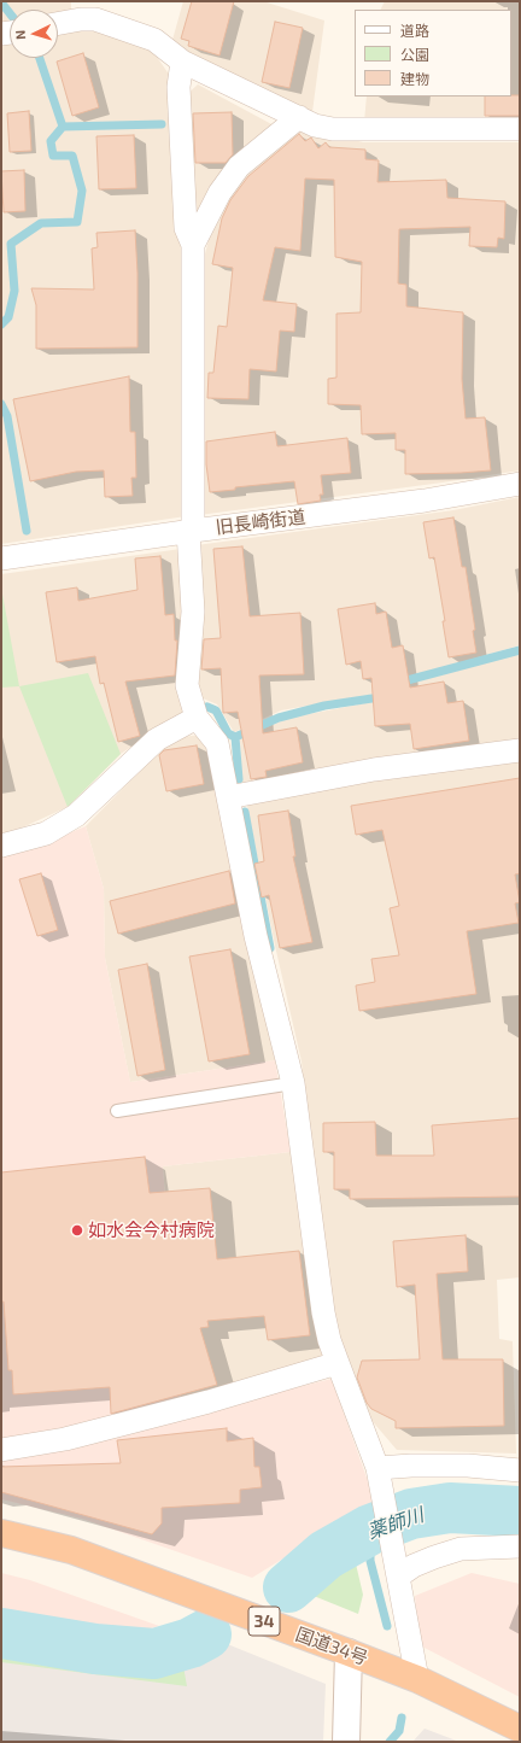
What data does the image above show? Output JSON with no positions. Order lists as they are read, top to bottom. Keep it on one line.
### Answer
{"streets":{"highway":["34","国道34号"],"street":["旧長崎街道"]},"water":["薬師川"],"places":["如水会今村病院"],"legend":["道路","公園","建物"],"north":"left"}
